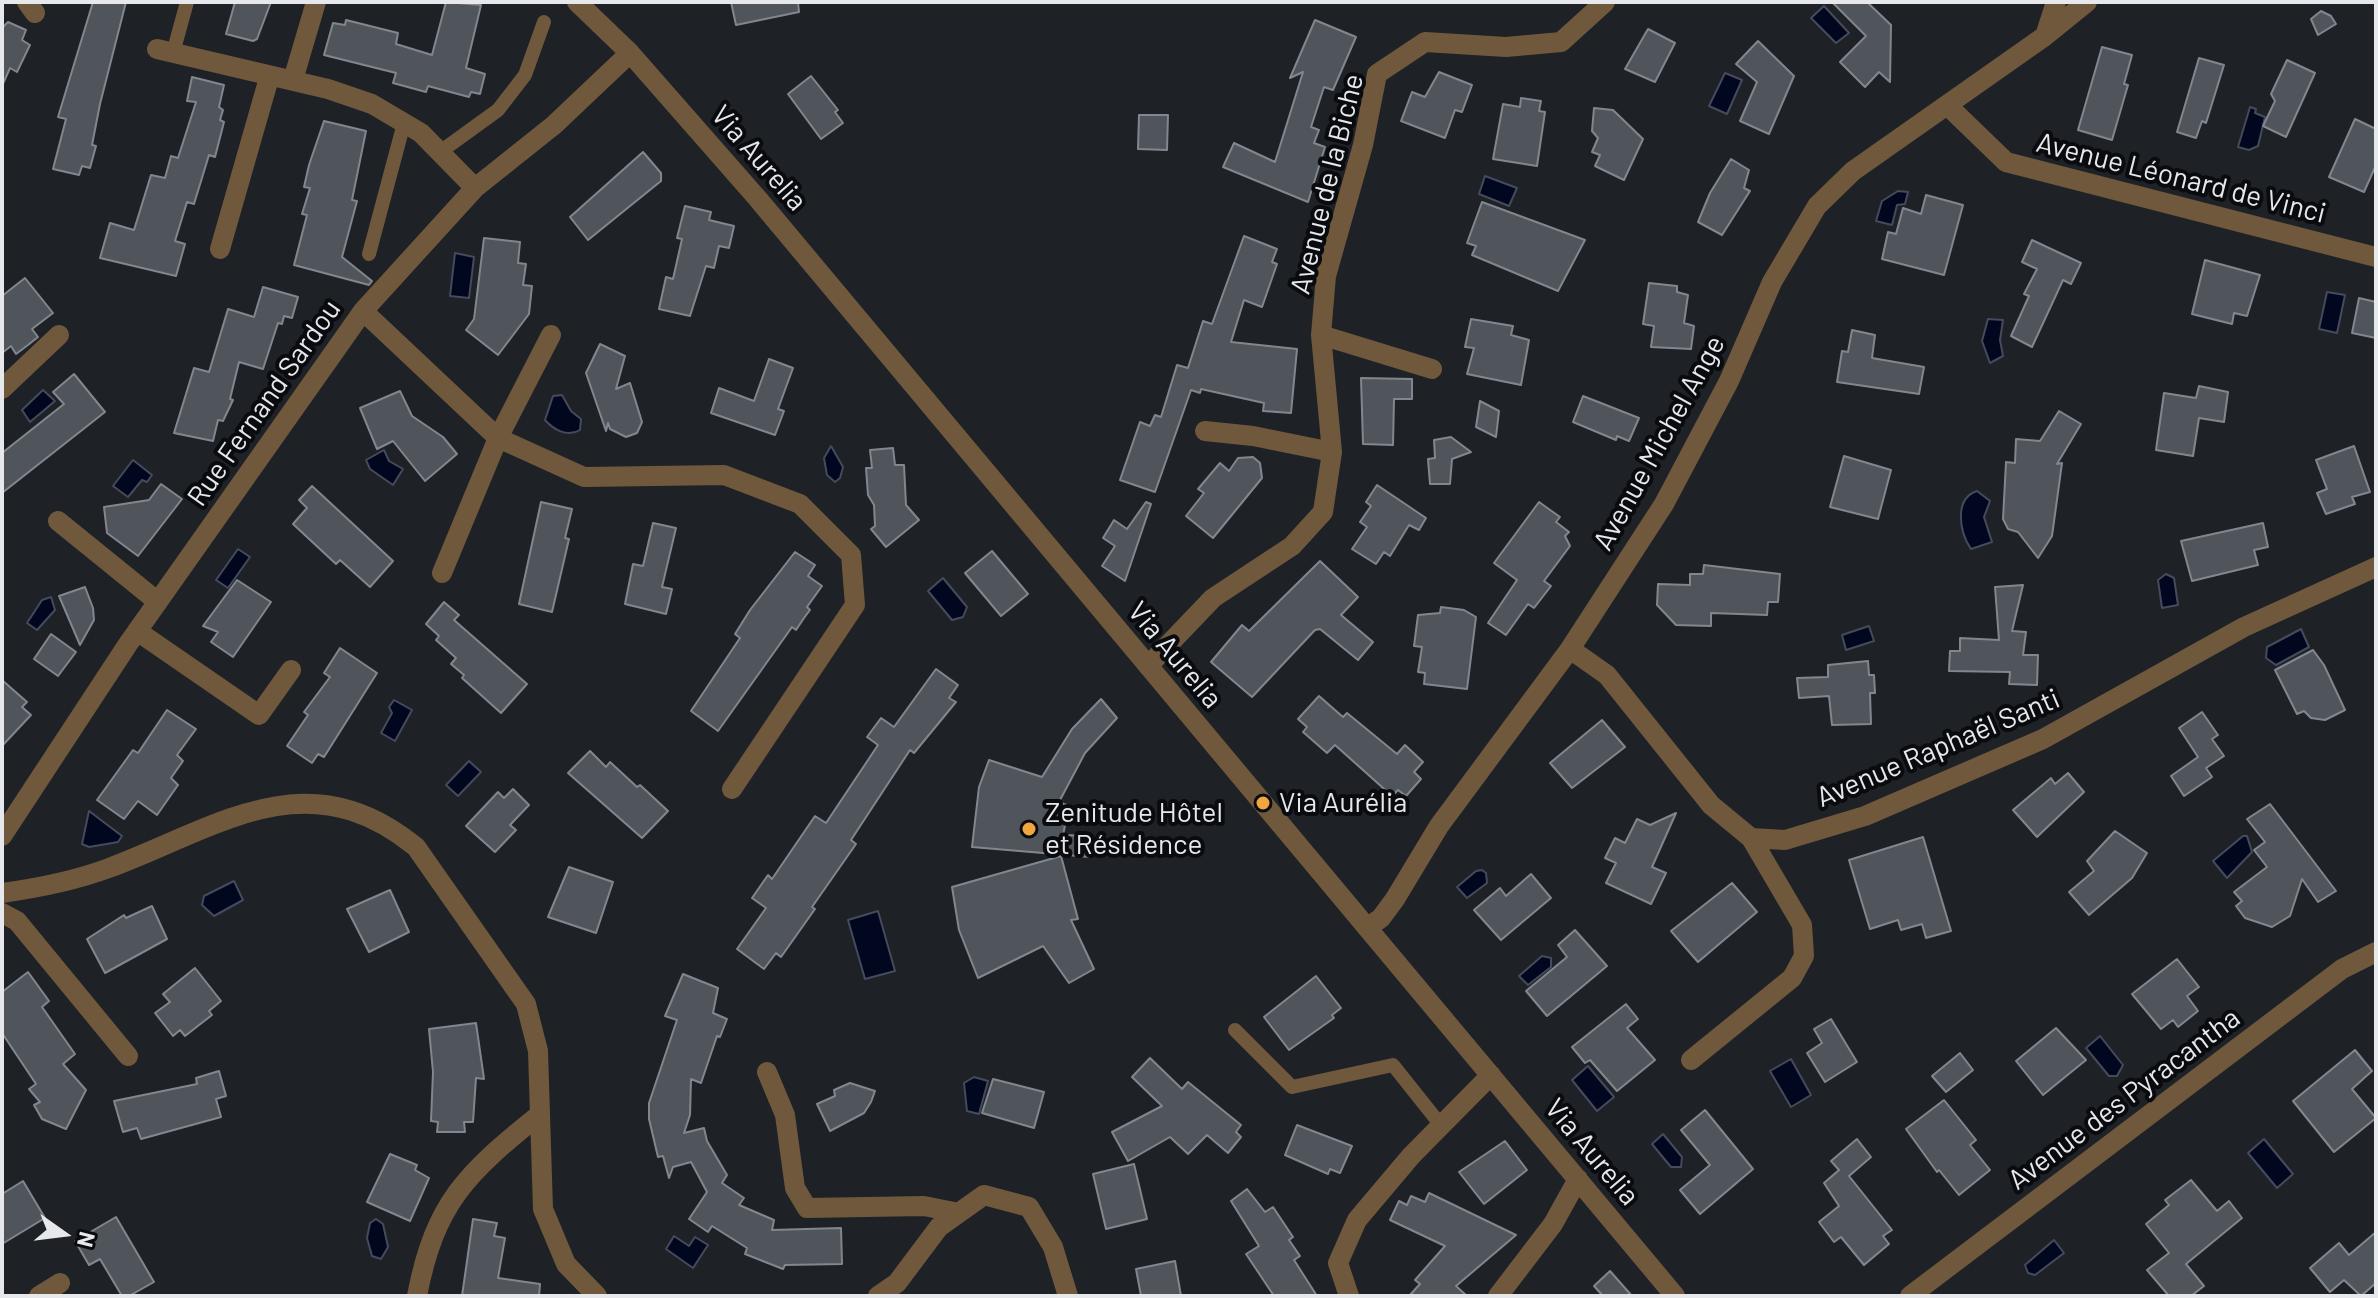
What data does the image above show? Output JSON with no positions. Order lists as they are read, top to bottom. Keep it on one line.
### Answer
{"streets":{"street":["Via Aurelia","Avenue Léonard de Vinci","Avenue de la Biche","Rue Fernand Sardou","Avenue Michel Ange","Avenue Raphaël Santi","Avenue des Pyracantha"]},"crossings":[["Via Aurelia","Avenue de la Biche"],["Via Aurelia","Rue Fernand Sardou"],["Via Aurelia","Avenue Michel Ange"],["Avenue Léonard de Vinci","Avenue Michel Ange"]],"places":["Via Aurélia","Zenitude Hôtel et Résidence"],"north":"right"}
